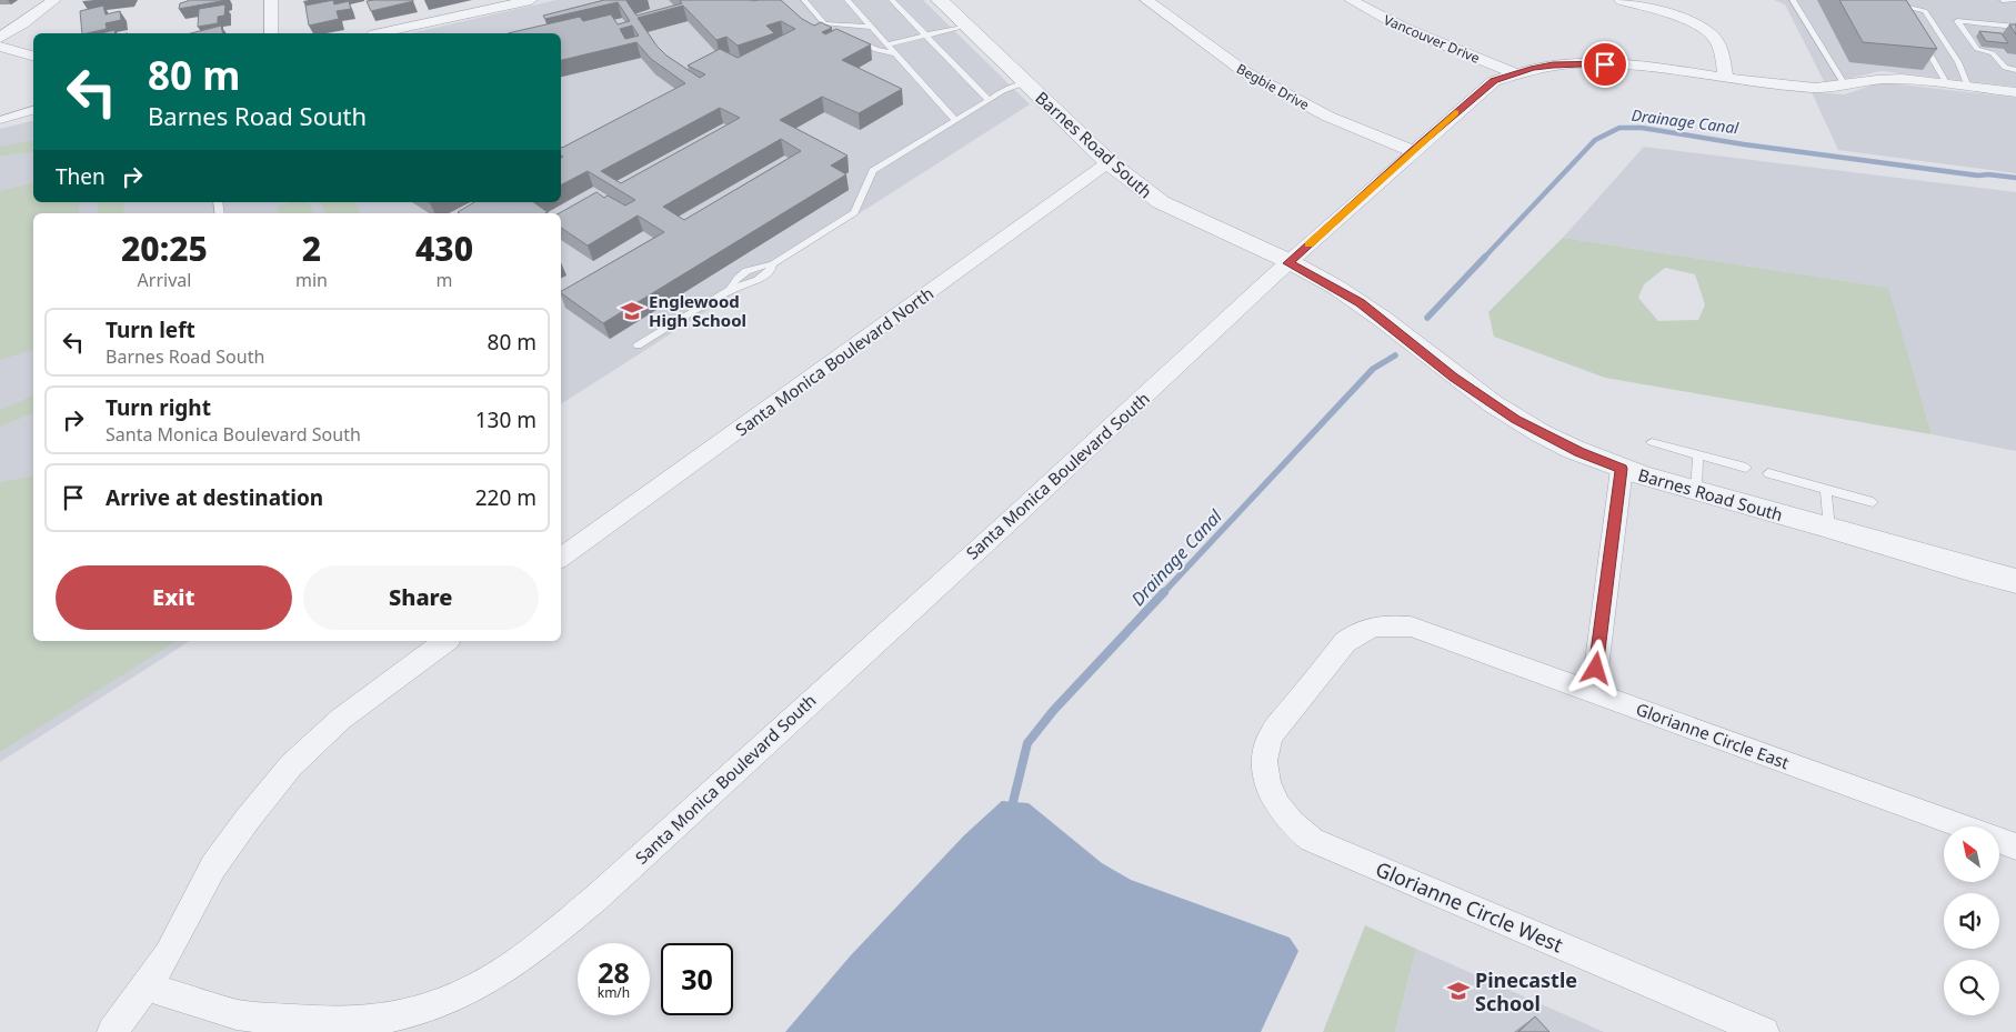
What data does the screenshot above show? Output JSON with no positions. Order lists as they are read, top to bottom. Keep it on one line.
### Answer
{"streets":{"street":["Vancouver Drive","Begbie Drive","Barnes Road South","Santa Monica Boulevard North","Santa Monica Boulevard South","Glorianne Circle East","Glorianne Circle West"]},"crossings":[["Vancouver Drive","Santa Monica Boulevard South"],["Begbie Drive","Santa Monica Boulevard South"],["Barnes Road South","Santa Monica Boulevard North"],["Barnes Road South","Santa Monica Boulevard South"],["Glorianne Circle East","Glorianne Circle West"]],"water":["Drainage Canal"],"places":{"school or university":["Englewood High School","Pinecastle School"]},"north":"top left","page":{"turn":["80 m","Barnes Road South"],"then":"Then","eta":["20:25","Arrival","2","min","430","m"],"list":[{"name":"Turn left","note":"Barnes Road South","value":"80 m"},{"name":"Turn right","note":"Santa Monica Boulevard South","value":"130 m"},{"name":"Arrive at destination","value":"220 m"}],"buttons":["Exit","Share"],"speed":"28 km/h","limit":"30"}}
